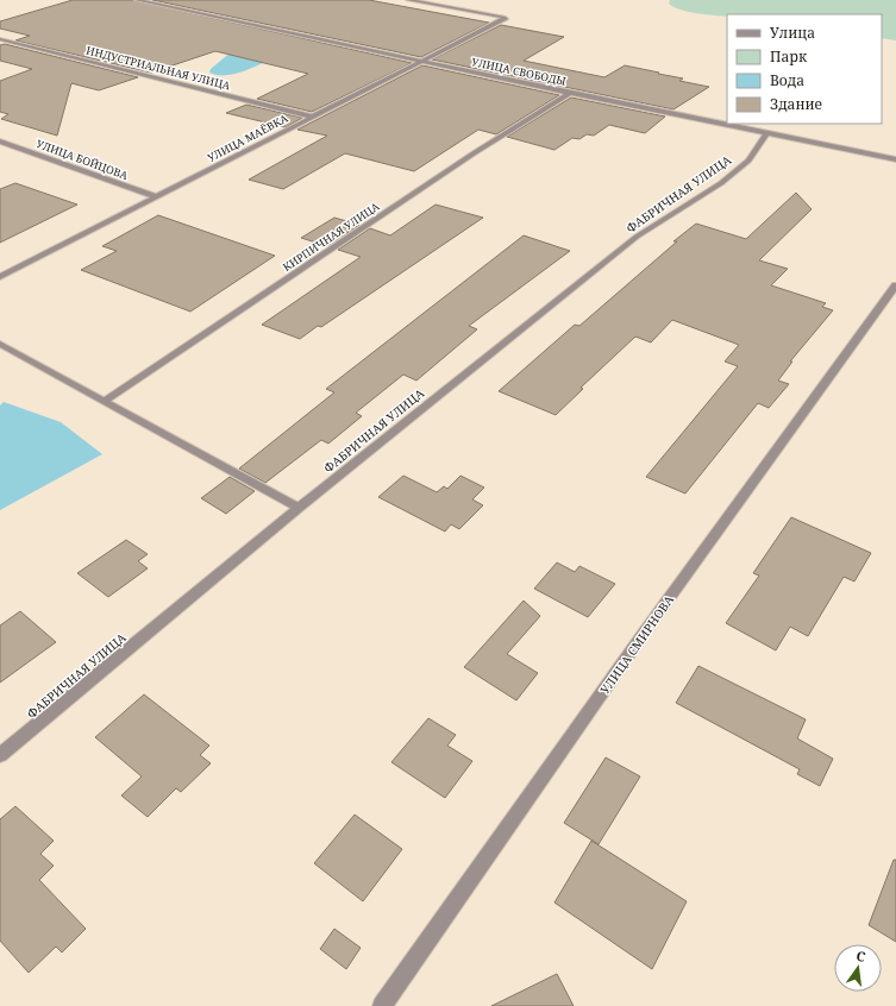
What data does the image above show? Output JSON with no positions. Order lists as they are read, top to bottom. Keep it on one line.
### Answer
{"streets":{"street":["ИНДУСТРИАЛЬНАЯ УЛИЦА","УЛИЦА СВОБОДЫ","УЛИЦА МАЁВКА","УЛИЦА БОЙЦОВА","ФАБРИЧНАЯ УЛИЦА","КИРПИЧНАЯ УЛИЦА","УЛИЦА СМИРНОВА"]},"crossings":[["ИНДУСТРИАЛЬНАЯ УЛИЦА","УЛИЦА МАЁВКА"],["УЛИЦА СВОБОДЫ","УЛИЦА МАЁВКА"],["УЛИЦА СВОБОДЫ","ФАБРИЧНАЯ УЛИЦА"],["УЛИЦА СВОБОДЫ","КИРПИЧНАЯ УЛИЦА"],["УЛИЦА МАЁВКА","УЛИЦА БОЙЦОВА"]],"legend":["Улица","Парк","Вода","Здание"],"north":"top"}
